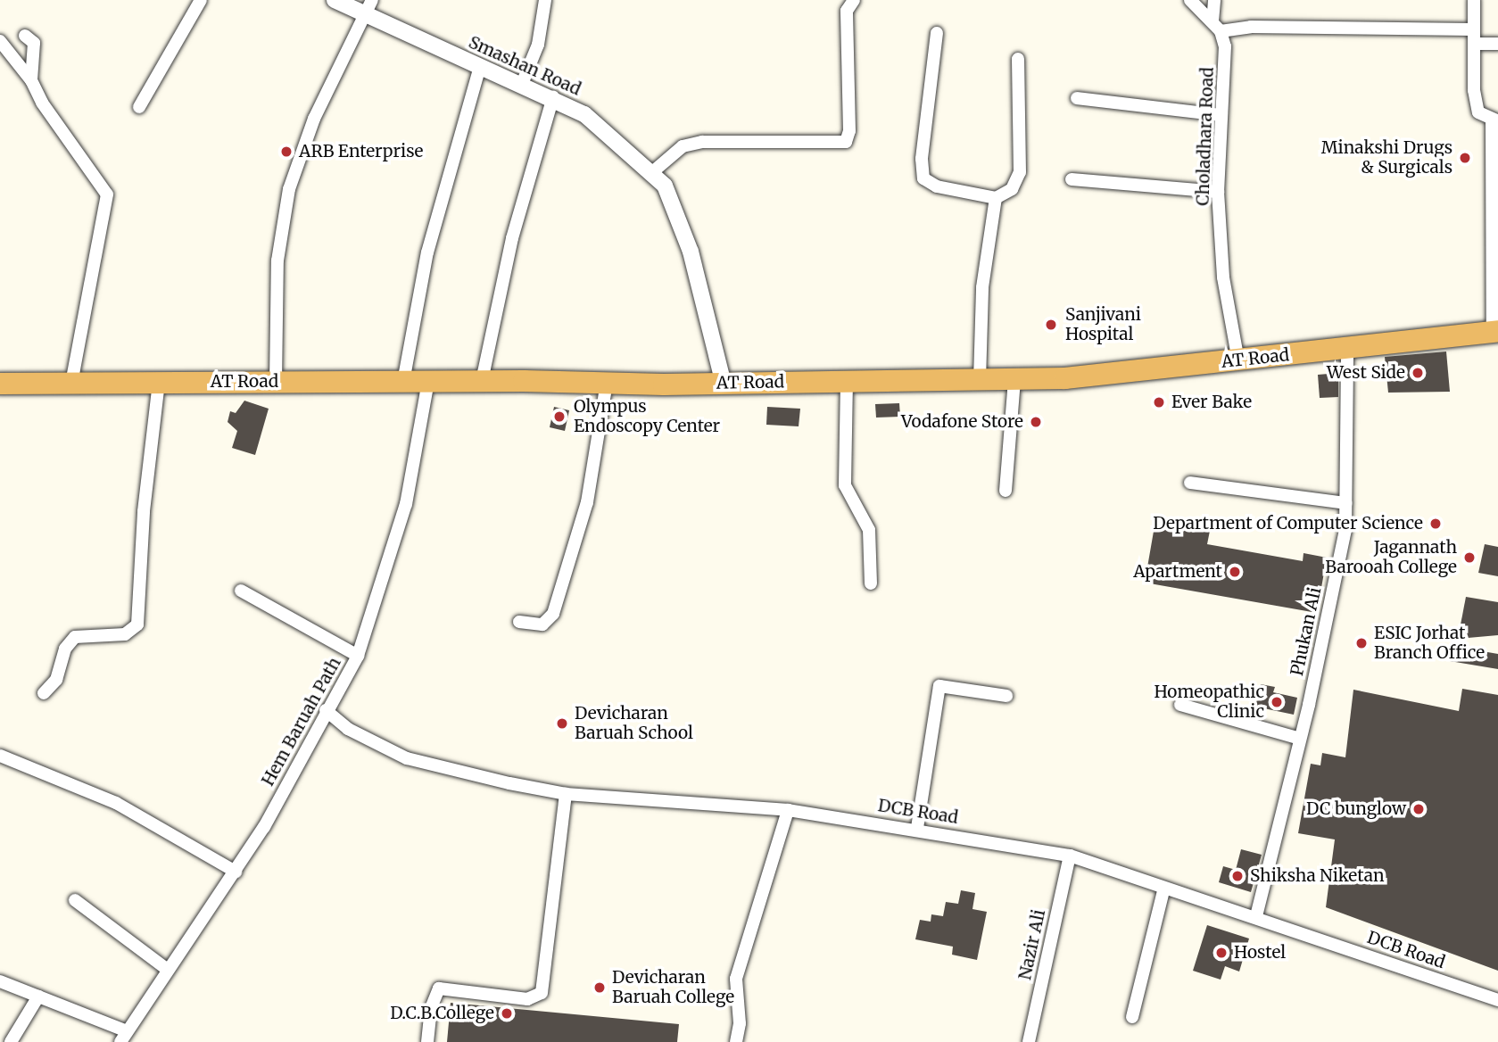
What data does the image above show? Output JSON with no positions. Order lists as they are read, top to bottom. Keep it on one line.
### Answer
{"streets":{"highway":["AT Road"],"street":["Smashan Road","Choladhara Road","Phukan Ali","Hem Baruah Path","DCB Road","Nazir Ali"]},"crossings":[["Smashan Road","AT Road"],["Choladhara Road","AT Road"],["AT Road","Phukan Ali"],["AT Road","Hem Baruah Path"],["Phukan Ali","DCB Road"],["Hem Baruah Path","DCB Road"],["DCB Road","Nazir Ali"]],"places":["ARB Enterprise","Minakshi Drugs & Surgicals","Sanjivani Hospital","West Side","Ever Bake","Olympus Endoscopy Center","Vodafone Store","Department of Computer Science","Jagannath Barooah College","Apartment","ESIC Jorhat Branch Office","Homeopathic Clinic","Devicharan Baruah School","DC bunglow","Shiksha Niketan","Hostel","Devicharan Baruah College","D.C.B.College"]}
